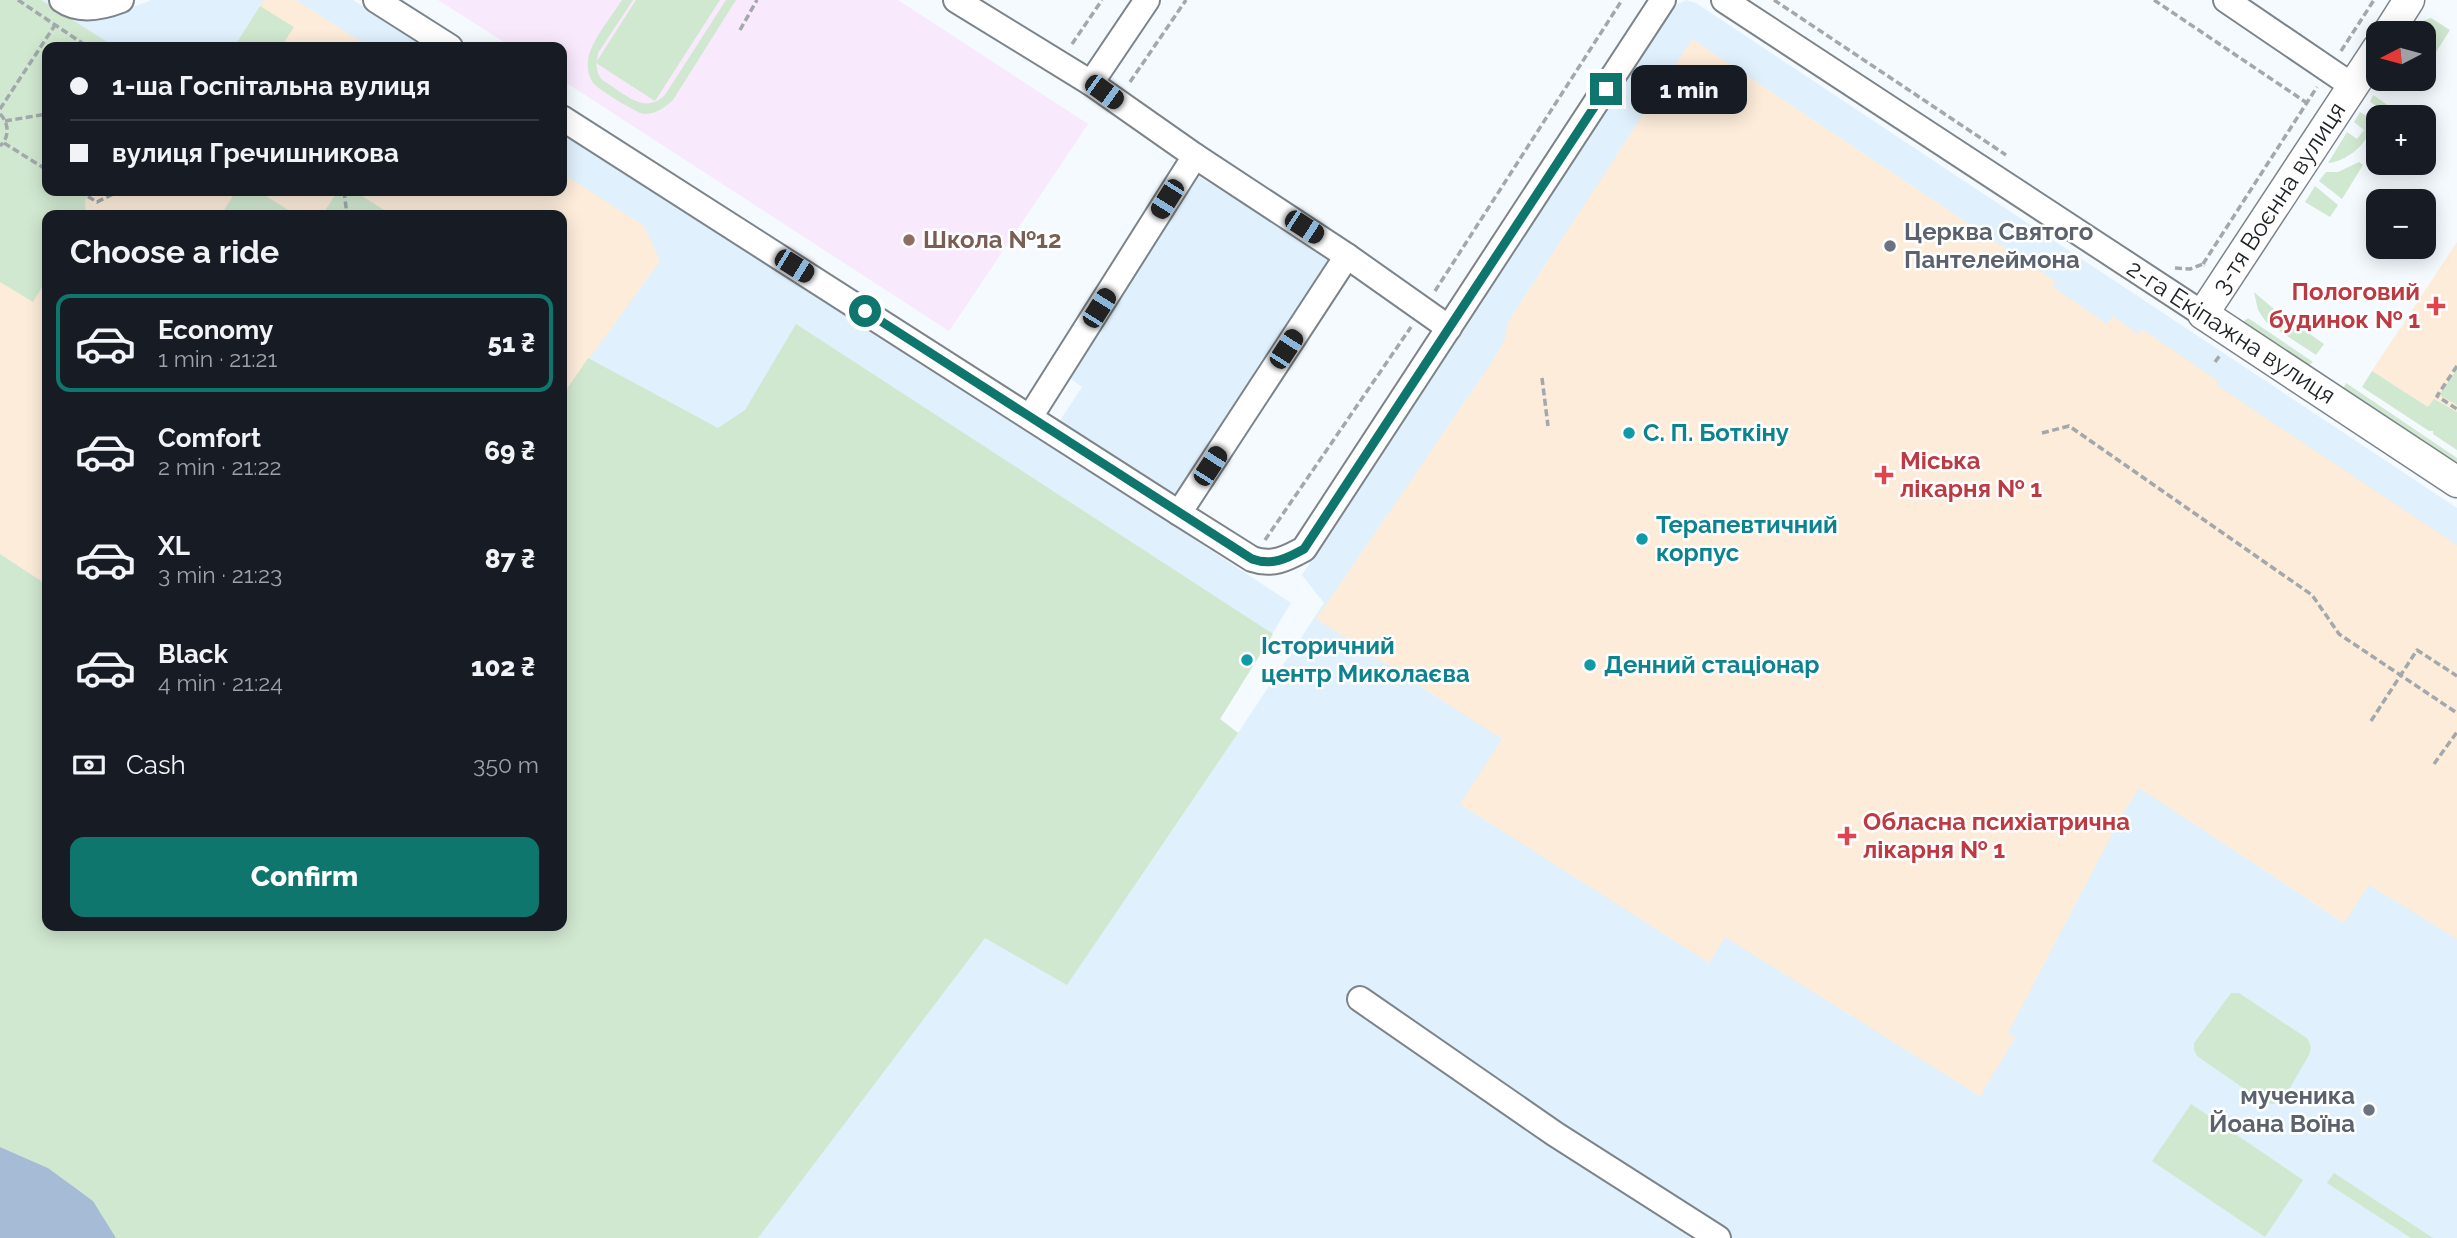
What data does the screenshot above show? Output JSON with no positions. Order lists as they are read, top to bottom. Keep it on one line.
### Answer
{"streets":{"main road":["3-тя Воєнна вулиця","2-га Екіпажна вулиця"]},"crossings":[["3-тя Воєнна вулиця","2-га Екіпажна вулиця"]],"places":{"other":["Школа №12","Церква Святого Пантелеймона","С. П. Боткіну","Терапевтичний корпус","Історичний центр Миколаєва","Денний стаціонар","мученика Йоана Воїна"],"health":["Пологовий будинок № 1","Міська лікарня № 1","Обласна психіатрична лікарня № 1"]},"north":"left","page":{"map_buttons":["+","−"],"banner":["1-ша Госпітальна вулиця","вулиця Гречишникова"],"bubble":"1 min","heading":"Choose a ride","list":[{"name":"Economy","note":"1 min · 21:21","value":"51 ₴"},{"name":"Comfort","note":"2 min · 21:22","value":"69 ₴"},{"name":"XL","note":"3 min · 21:23","value":"87 ₴"},{"name":"Black","note":"4 min · 21:24","value":"102 ₴"}],"pay":["Cash","350 m"],"buttons":"Confirm"}}
